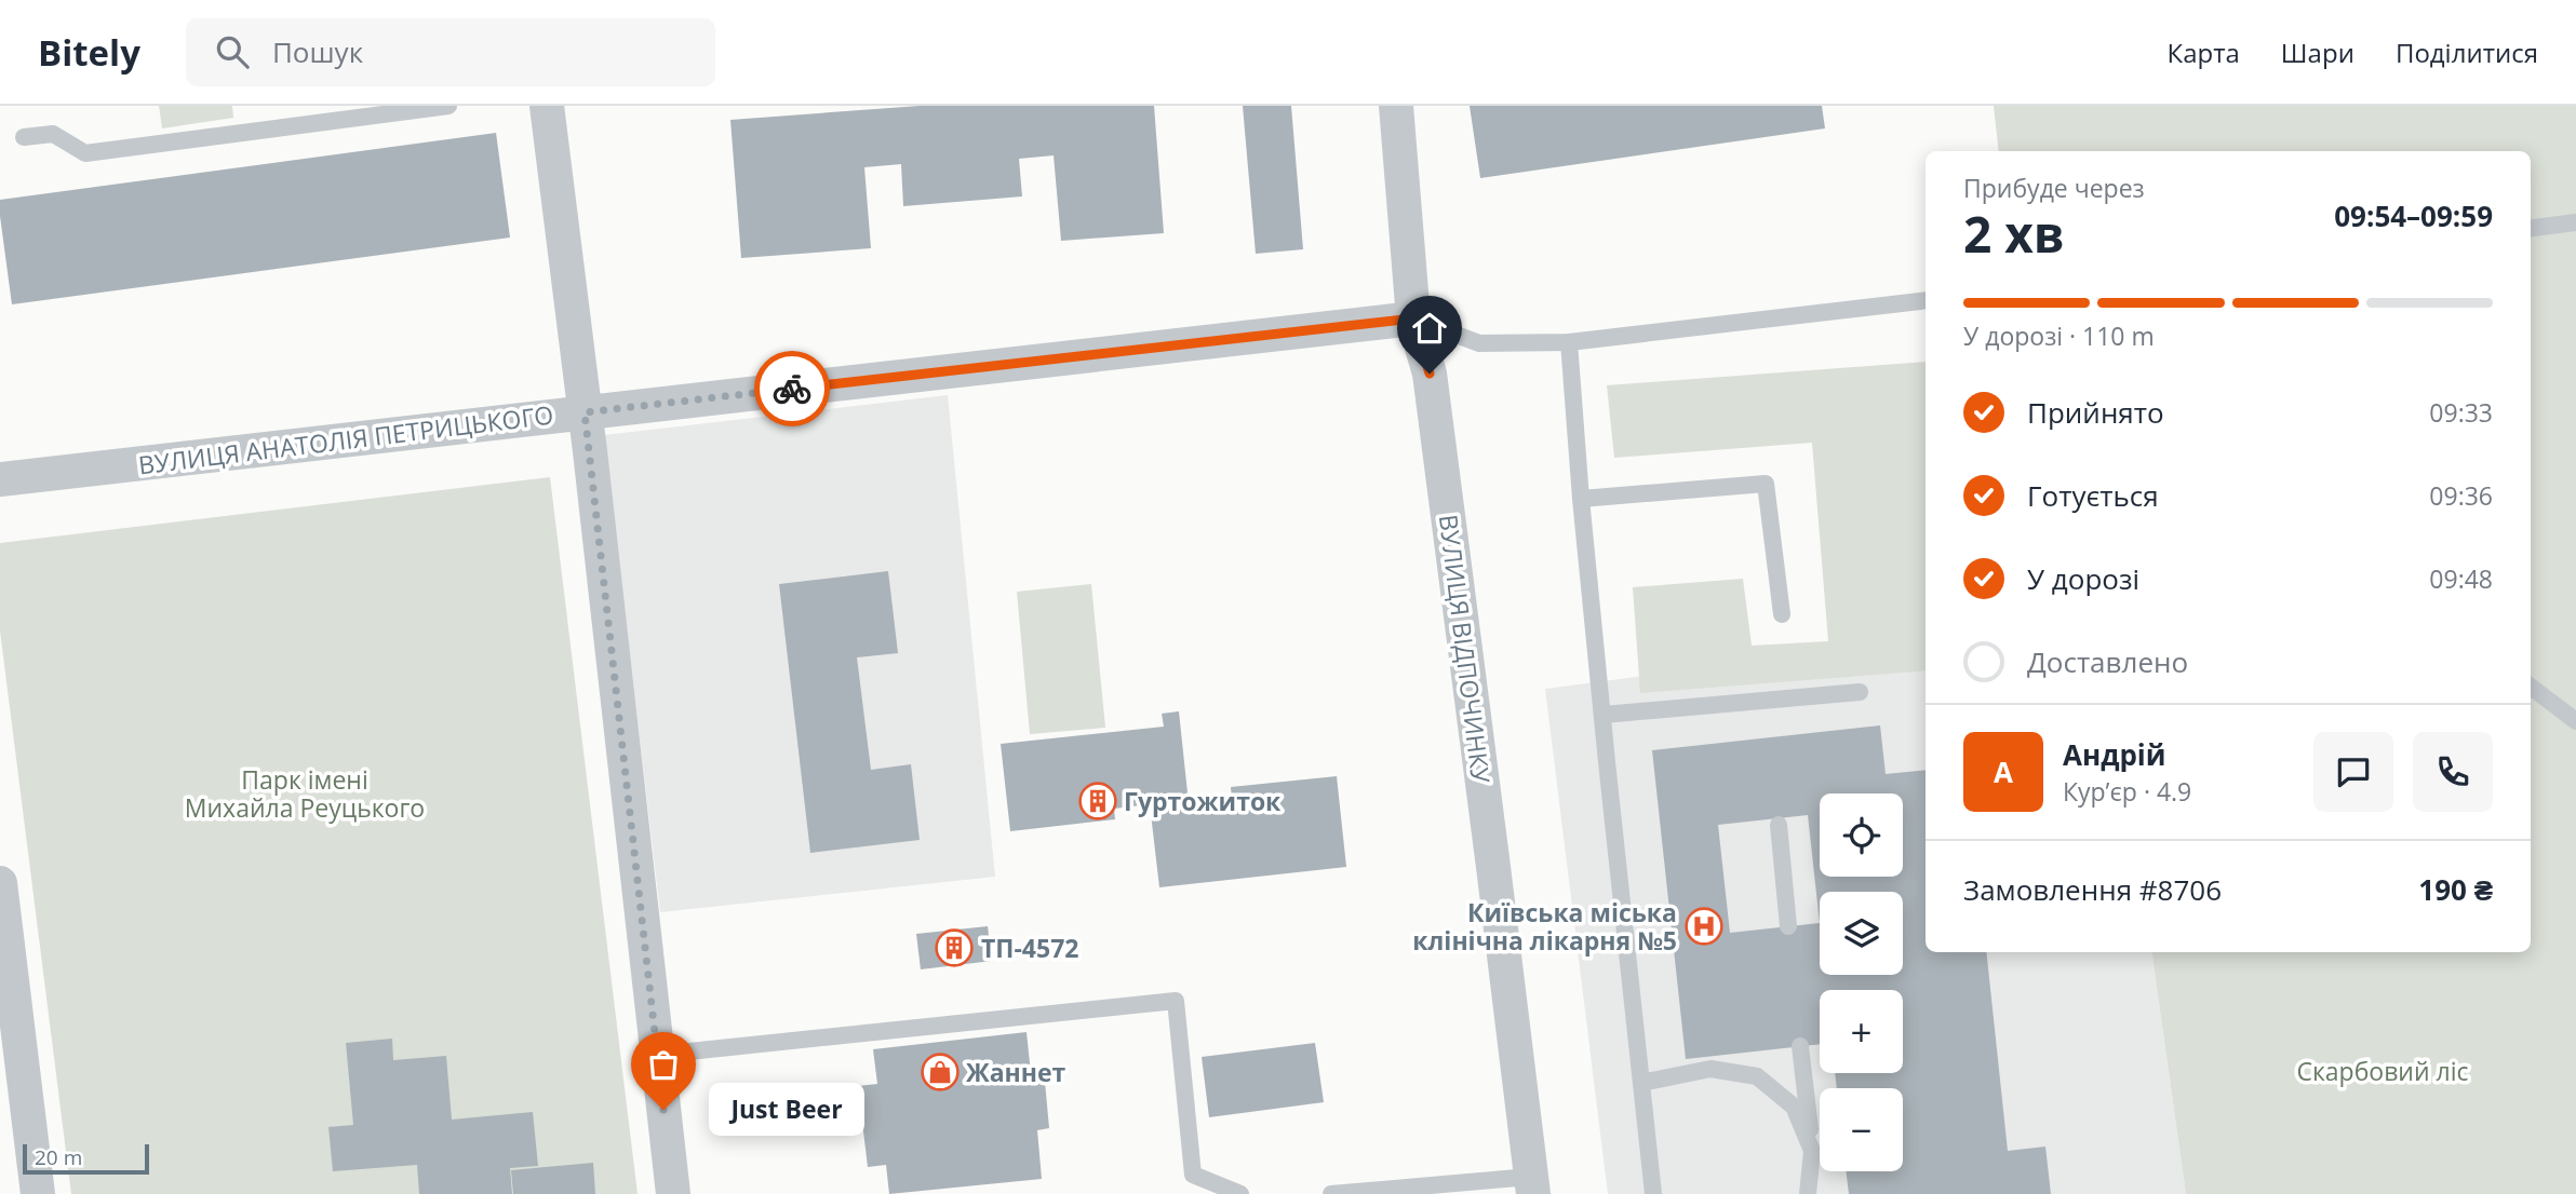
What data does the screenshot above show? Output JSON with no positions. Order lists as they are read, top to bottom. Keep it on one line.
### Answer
{"streets":{"street":["ВУЛИЦЯ АНАТОЛІЯ ПЕТРИЦЬКОГО","ВУЛИЦЯ ВІДПОЧИНКУ"]},"crossings":[["ВУЛИЦЯ АНАТОЛІЯ ПЕТРИЦЬКОГО","ВУЛИЦЯ ВІДПОЧИНКУ"]],"parks":["Парк імені Михайла Реуцького","Скарбовий ліс"],"places":{"building":["Гуртожиток","ТП-4572"],"hospital":["Київська міська клінічна лікарня №5"],"shop":["Жаннет"],"other":["Just Beer"]},"scale_bar":"20 m","page":{"header":"Bitely","search":"Пошук","nav":["Карта","Шари","Поділитися"],"heading":["2 хв","Прибуде через","09:54–09:59"],"panel":["Андрій","Кур’єр · 4.9","Замовлення #8706","190 ₴"],"bar":"У дорозі · 110 m","list":[["Прийнято","09:33"],["Готується","09:36"],["У дорозі","09:48"],"Доставлено"],"round":"А","map_buttons":["+","−"],"bubble":"Just Beer","scale":"20 m"}}
